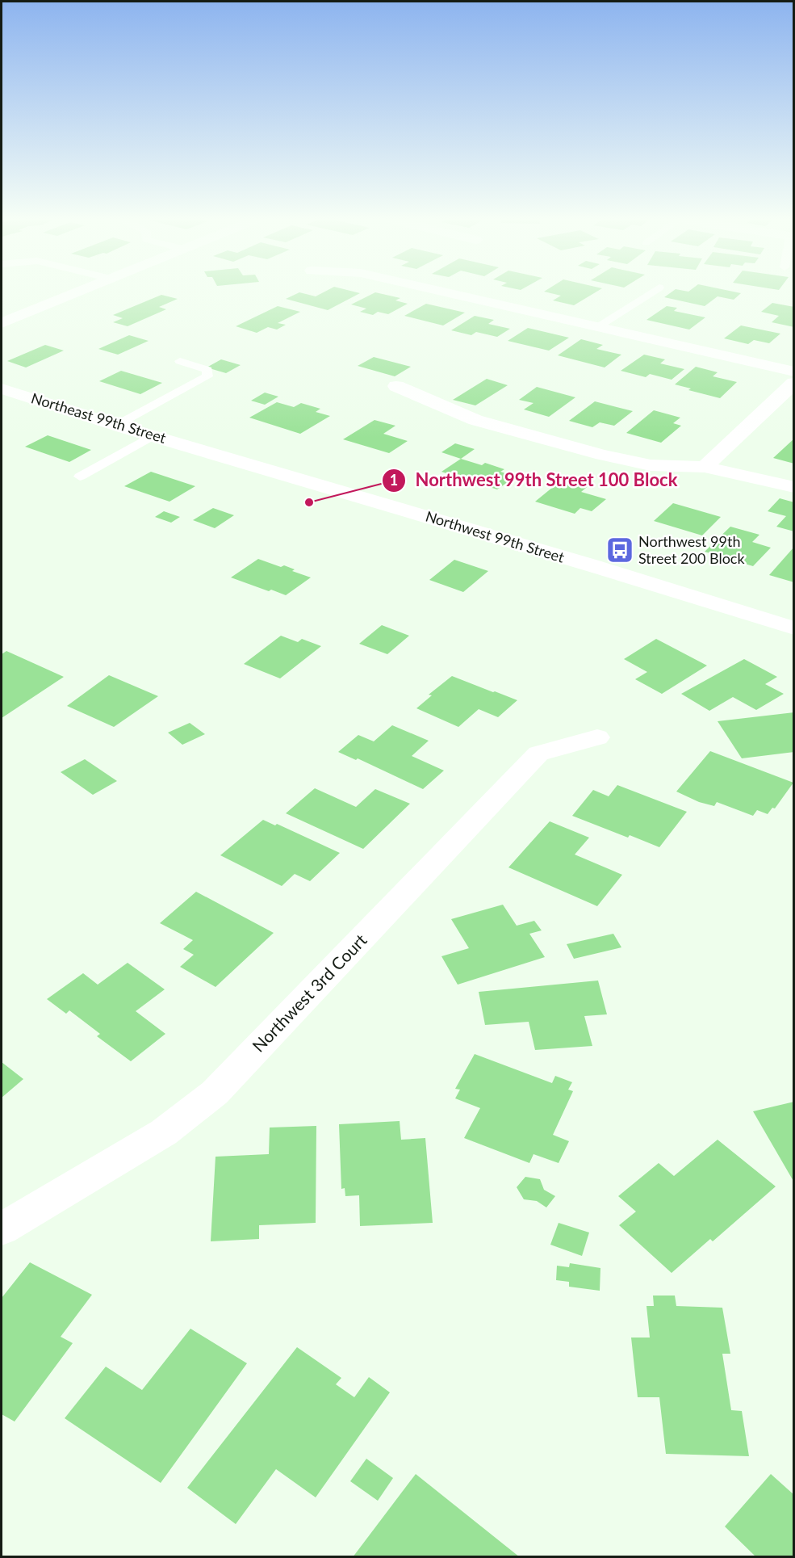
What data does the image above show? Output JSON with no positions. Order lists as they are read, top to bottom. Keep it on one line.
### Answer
{"streets":{"street":["Northeast 99th Street","Northwest 99th Street","Northwest 3rd Court"]},"crossings":[["Northeast 99th Street","Northwest 99th Street"]],"places":{"other":["Northwest 99th Street 100 Block"],"bus stop":["Northwest 99th Street 200 Block"]}}
